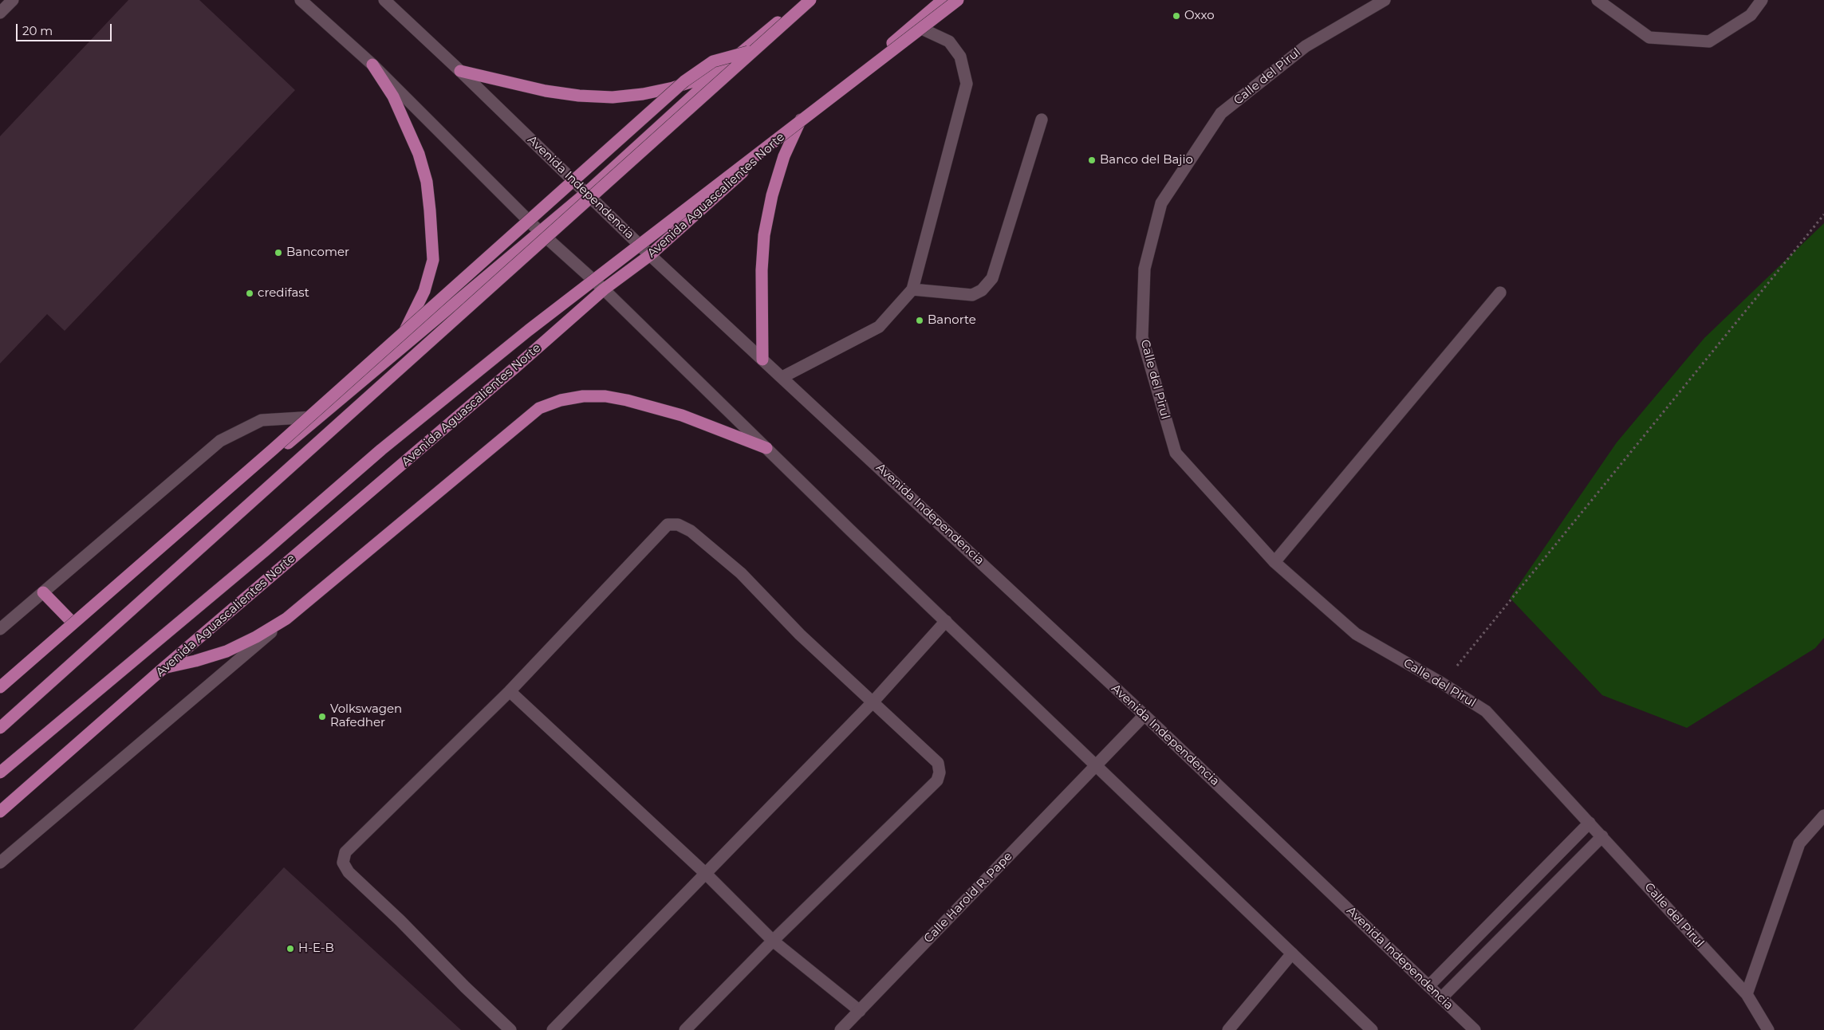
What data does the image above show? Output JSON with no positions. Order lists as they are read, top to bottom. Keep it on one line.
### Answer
{"streets":{"main road":["Avenida Aguascalientes Norte"],"street":["Calle del Pirul","Avenida Independencia","Calle Harold R. Pape"]},"crossings":[["Avenida Independencia","Avenida Aguascalientes Norte"],["Avenida Independencia","Calle Harold R. Pape"]],"places":["Oxxo","Banco del Bajio","Bancomer","credifast","Banorte","Volkswagen Rafedher","H-E-B"],"scale_bar":"20 m"}
